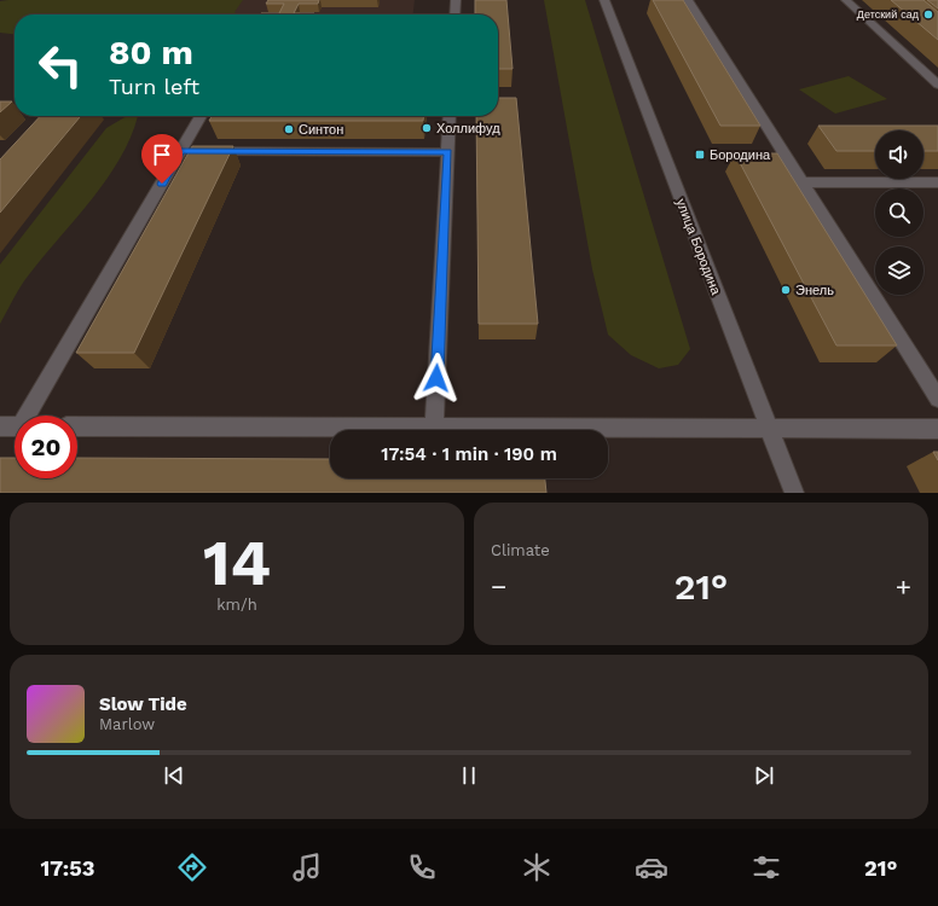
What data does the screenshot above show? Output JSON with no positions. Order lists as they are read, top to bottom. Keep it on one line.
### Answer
{"streets":{"street":["улица Бородина"]},"places":{"other":["Детский сад","Холлифуд","Синтон","Энель"],"transit":["Бородина"]},"page":{"turn":["80 m","Turn left"],"limit":"20","trip":"17:54 · 1 min · 190 m","tile":[["14","km/h"],"Climate"],"heat":["−","21°","+"],"song":["Slow Tide","Marlow"],"tabs":["17:53","21°"]}}
